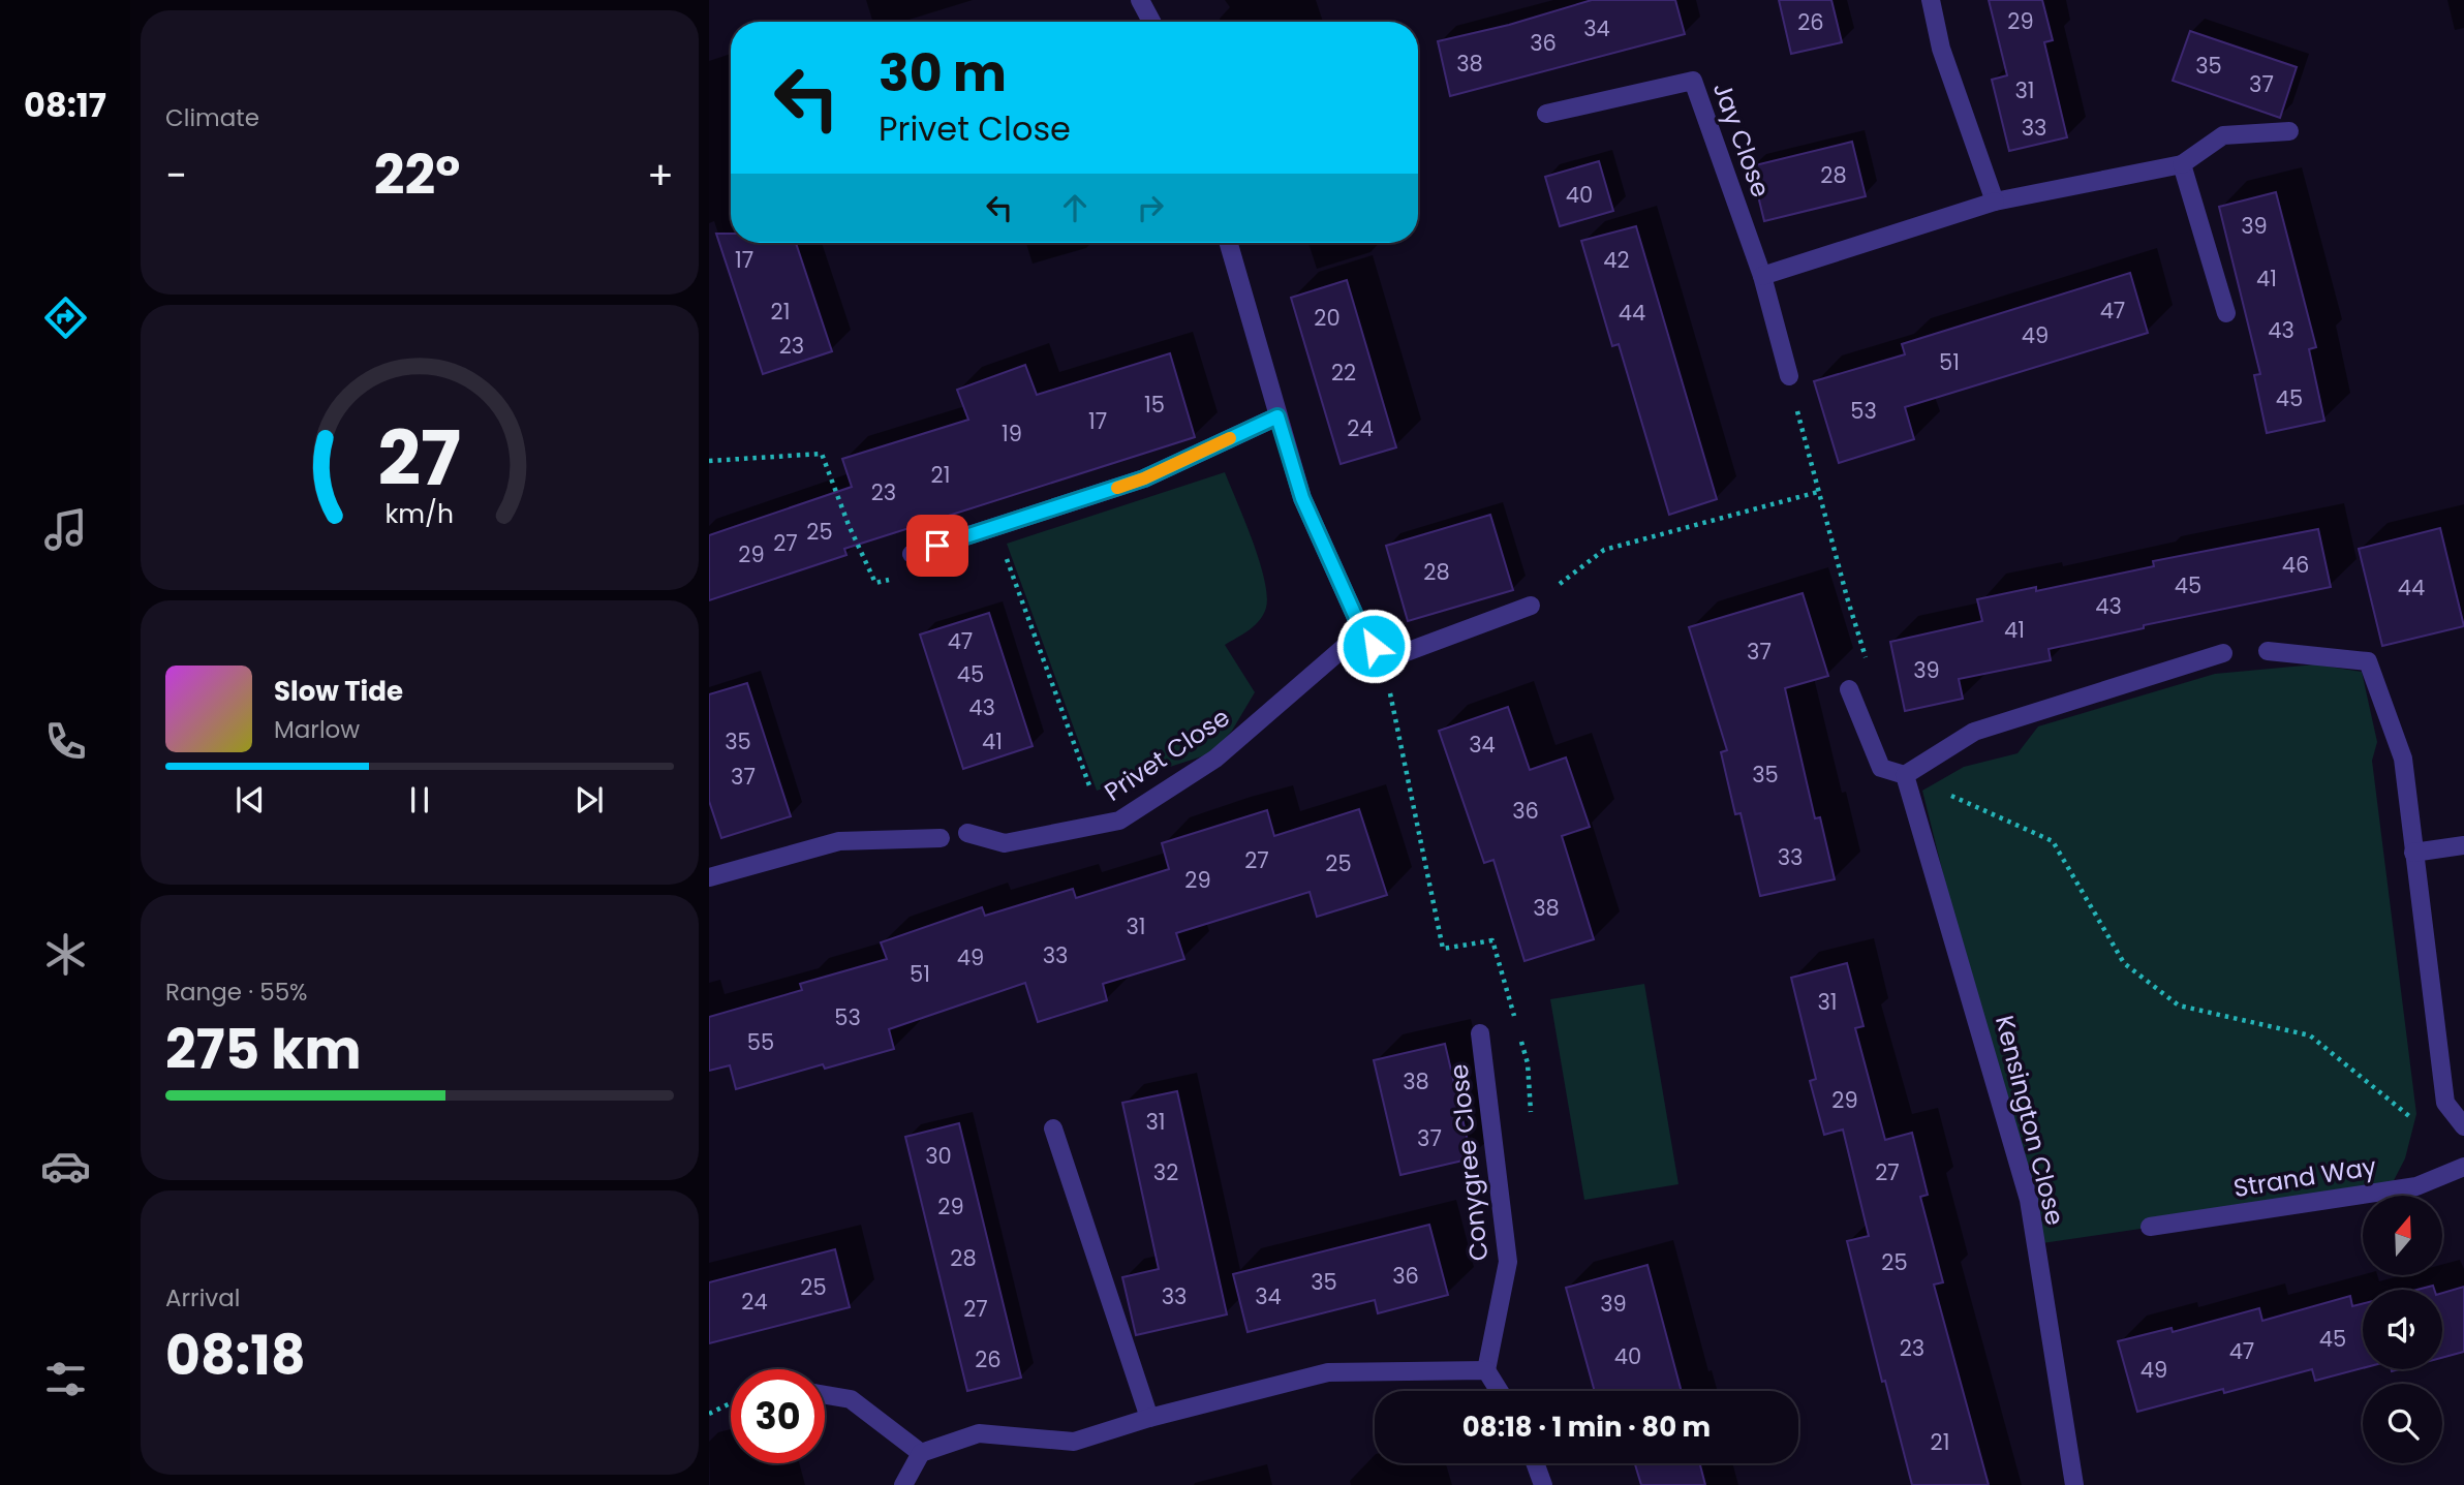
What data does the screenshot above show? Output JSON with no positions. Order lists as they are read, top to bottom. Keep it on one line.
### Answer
{"streets":{"street":["Jay Close","Privet Close","Kensington Close","Conygree Close","Strand Way"]},"house_numbers":["29","26","34","36","38","35","37","31","33","28","40","39","17","42","41","47","21","44","20","43","49","23","51","22","45","15","53","17","24","19","21","23","25","27","29","46","28","45","44","43","41","47","37","39","45","43","35","41","34","35","37","36","33","27","25","29","38","31","33","49","51","31","53","55","38","29","31","37","30","32","27","29","28","25","36","35","25","33","34","24","39","27","45","23","47","40","26","49","21"],"north":"top","page":{"tabs":"08:17","tile":["Climate",["Range · 55%","275 km"],["Arrival","08:18"]],"turn":["30 m","Privet Close"],"heat":["−","22°","+"],"song":["Slow Tide","Marlow"],"limit":"30","trip":"08:18 · 1 min · 80 m","gauge":["27","km/h"]}}
